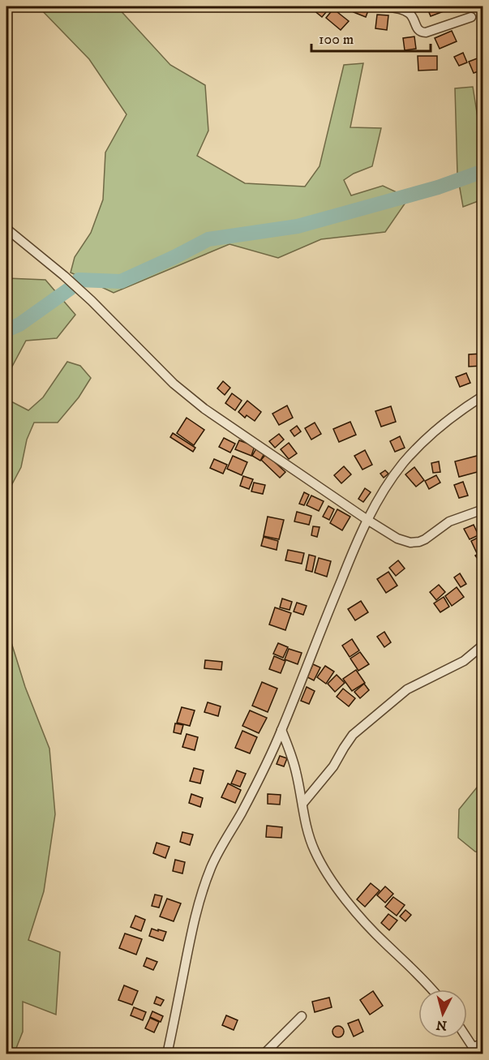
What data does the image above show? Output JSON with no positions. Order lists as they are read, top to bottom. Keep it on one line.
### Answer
{"scale_bar":"100 m","north":"bottom"}
